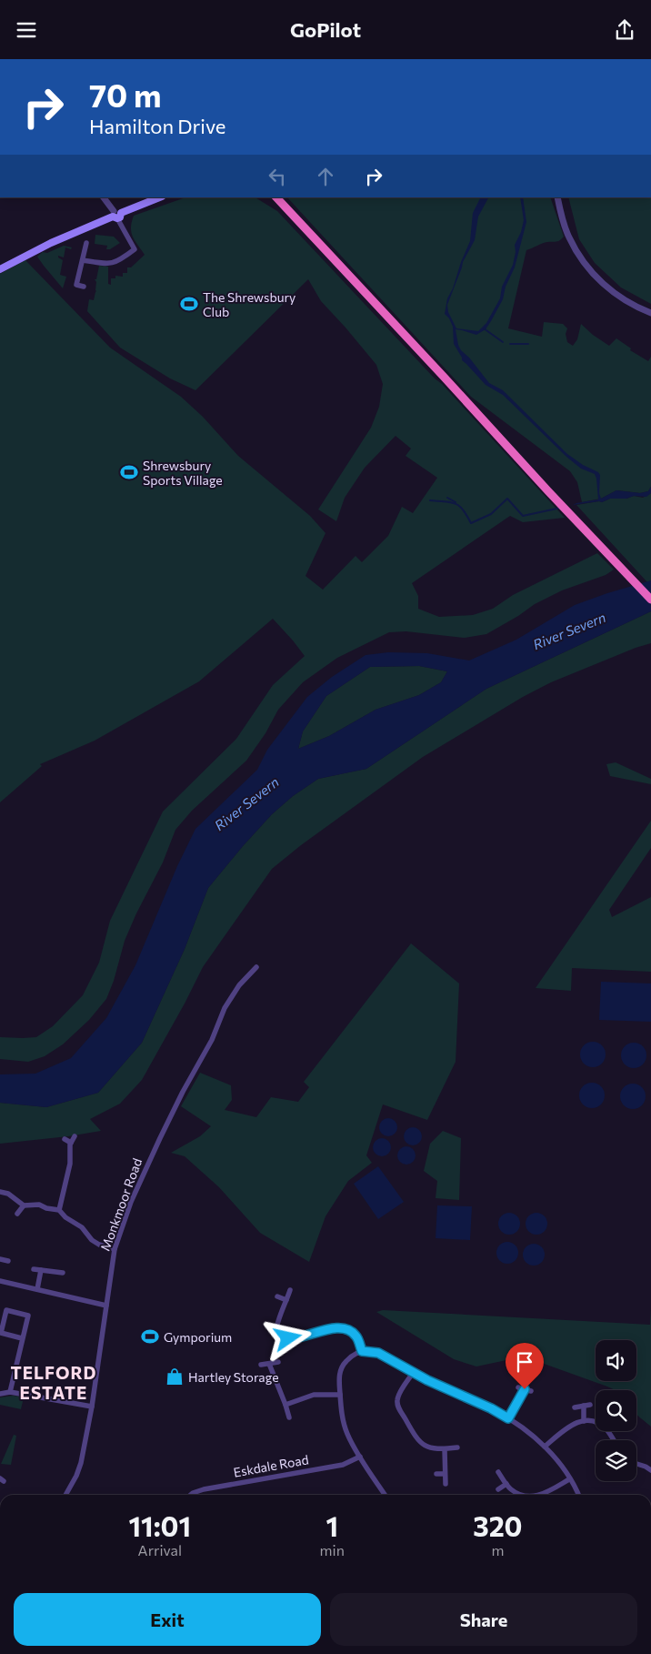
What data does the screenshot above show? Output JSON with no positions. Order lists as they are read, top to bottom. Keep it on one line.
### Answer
{"streets":{"street":["Monkmoor Road","Eskdale Road"]},"districts":["TELFORD ESTATE"],"water":["River Severn"],"places":{"sports":["The Shrewsbury Club","Shrewsbury Sports Village","Gymporium"],"shop":["Hartley Storage"]},"page":{"header":"GoPilot","turn":["70 m","Hamilton Drive"],"eta":["11:01","Arrival","1","min","320","m"],"buttons":["Exit","Share"]}}
